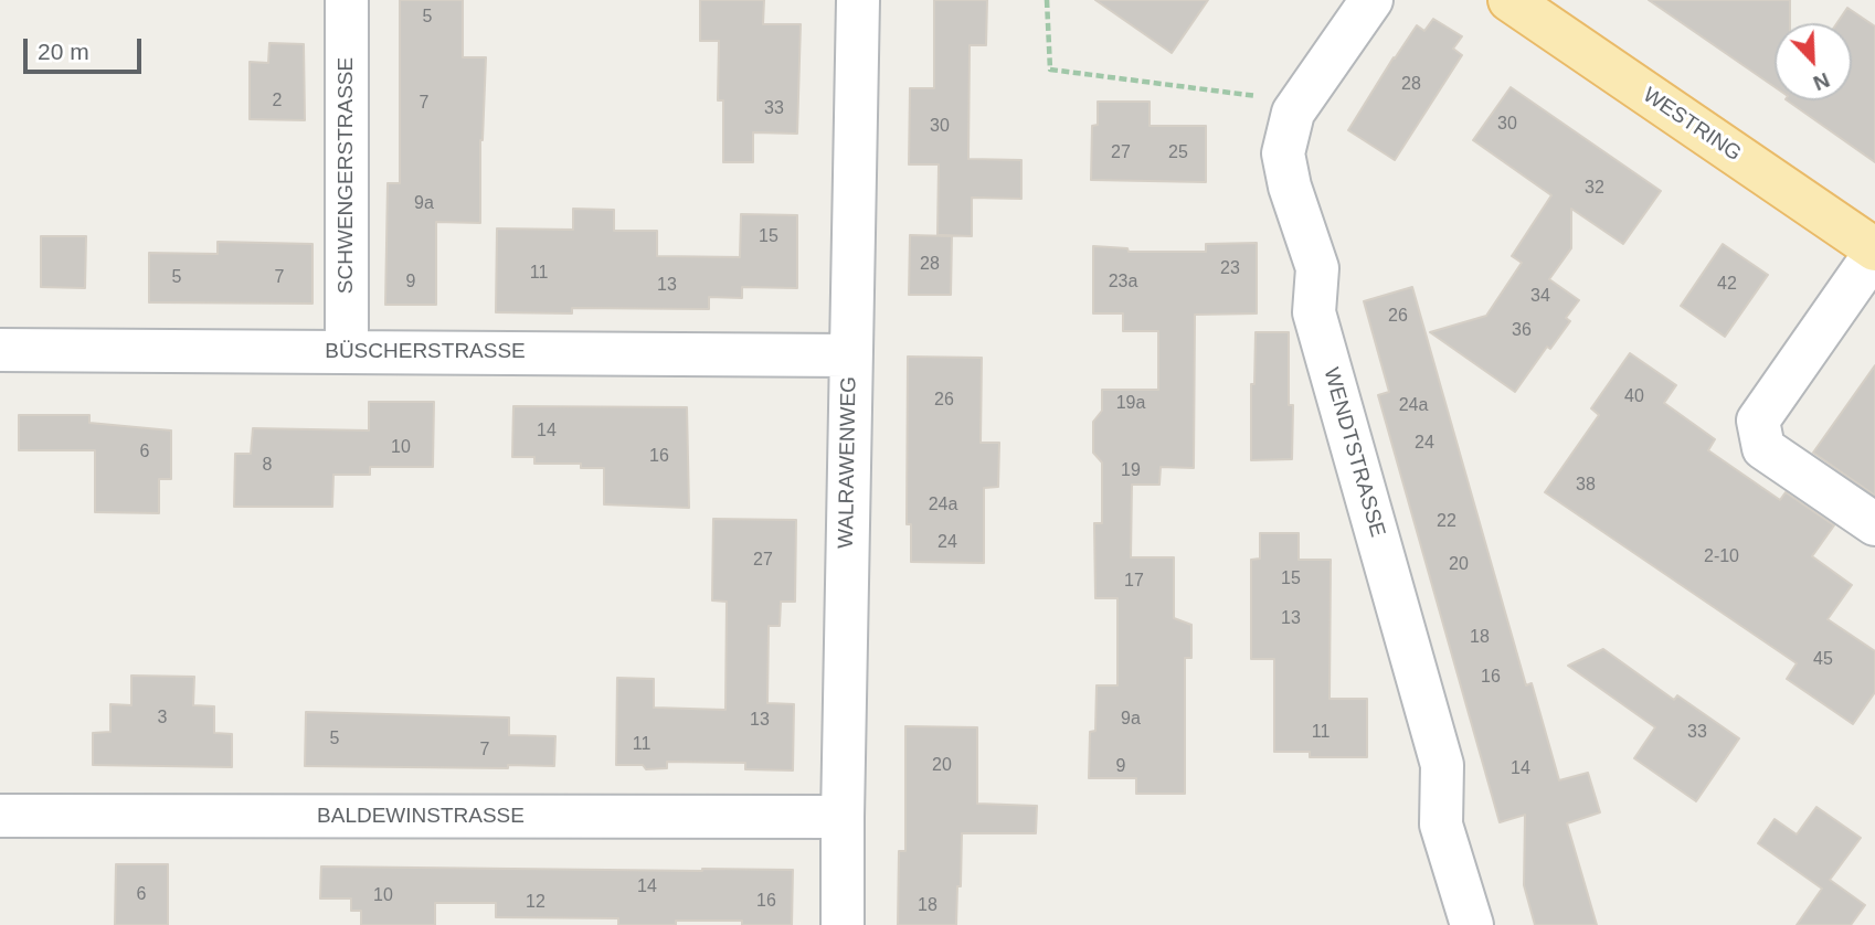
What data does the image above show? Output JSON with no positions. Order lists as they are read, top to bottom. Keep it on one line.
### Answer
{"streets":{"main road":["WESTRING"],"street":["SCHWENGERSTRASSE","BÜSCHERSTRASSE","WENDTSTRASSE","WALRAWENWEG","BALDEWINSTRASSE"]},"crossings":[["SCHWENGERSTRASSE","BÜSCHERSTRASSE"],["BÜSCHERSTRASSE","WALRAWENWEG"],["WALRAWENWEG","BALDEWINSTRASSE"]],"house_numbers":["5","28","2","7","33","30","30","27","25","32","9a","15","28","23","11","5","7","9","23a","42","13","34","26","36","40","26","19a","24a","14","24","10","6","16","8","19","38","24a","22","24","2-10","27","20","15","17","13","18","45","16","3","9a","13","11","33","5","11","7","20","9","14","14","6","10","16","12","18"],"scale_bar":"20 m","north":"bottom right"}
